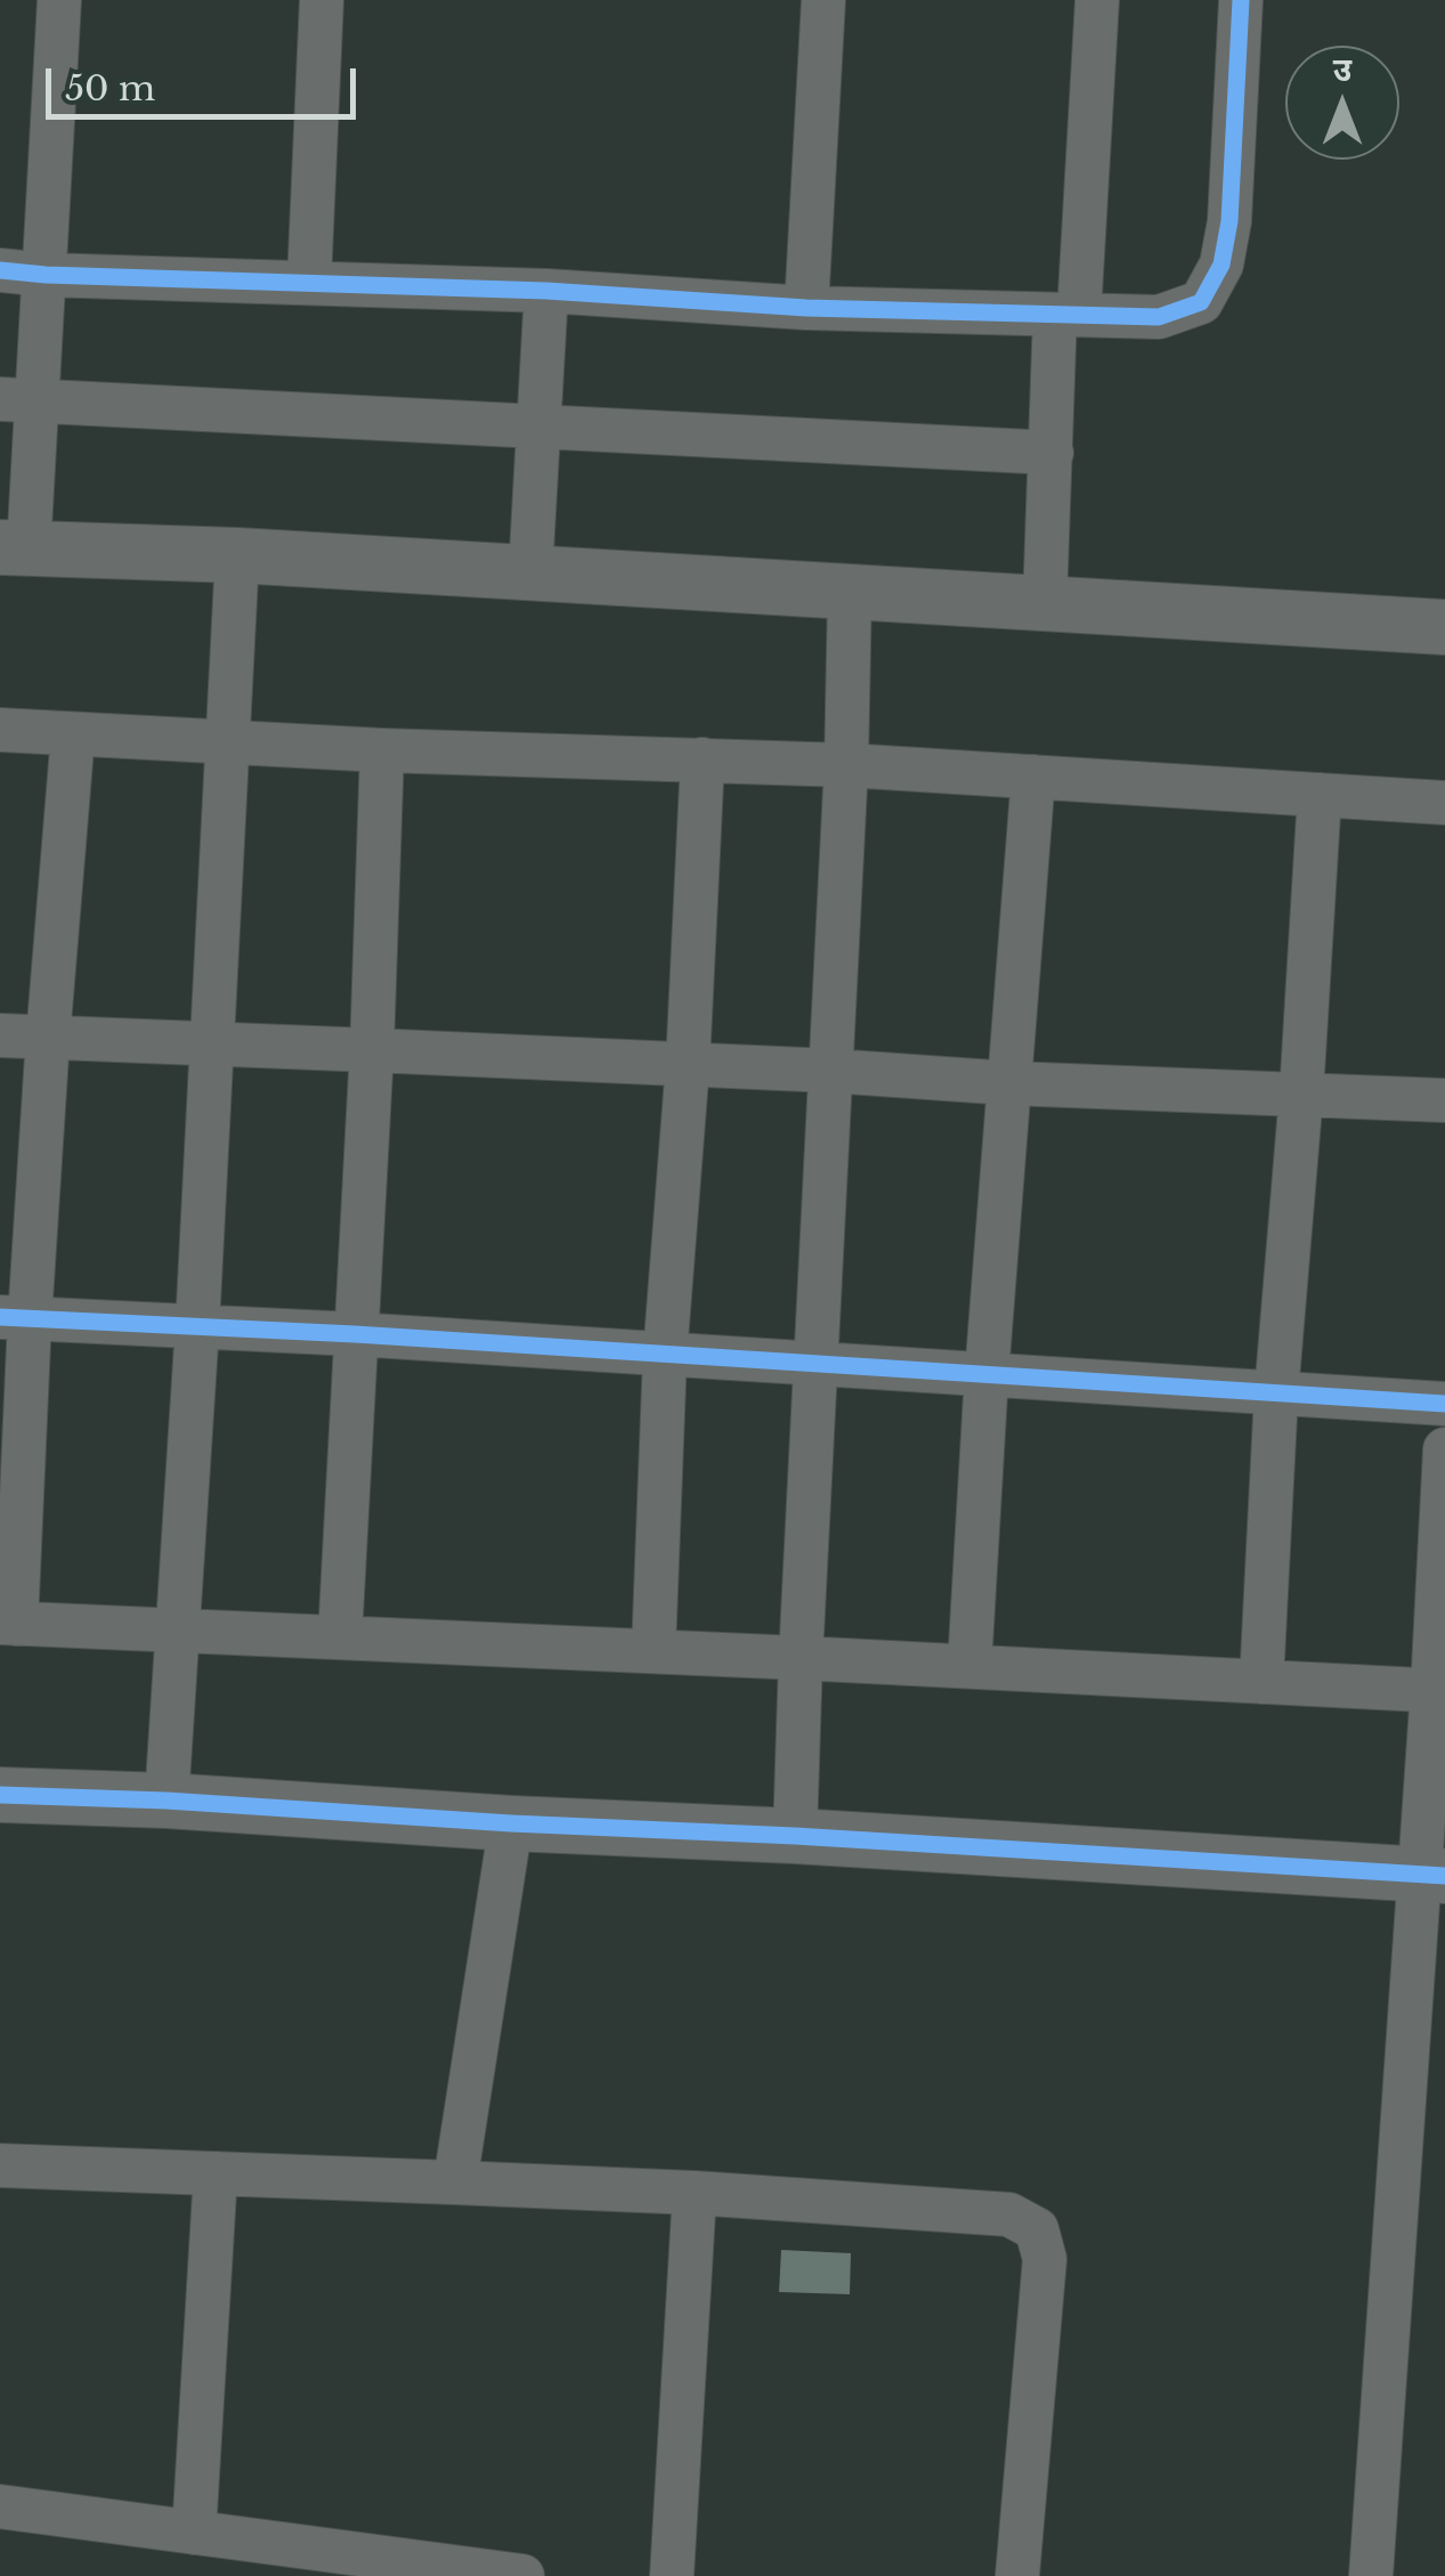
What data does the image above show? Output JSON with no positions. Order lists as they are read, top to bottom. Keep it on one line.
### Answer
{"scale_bar":"50 m","north":"top"}
